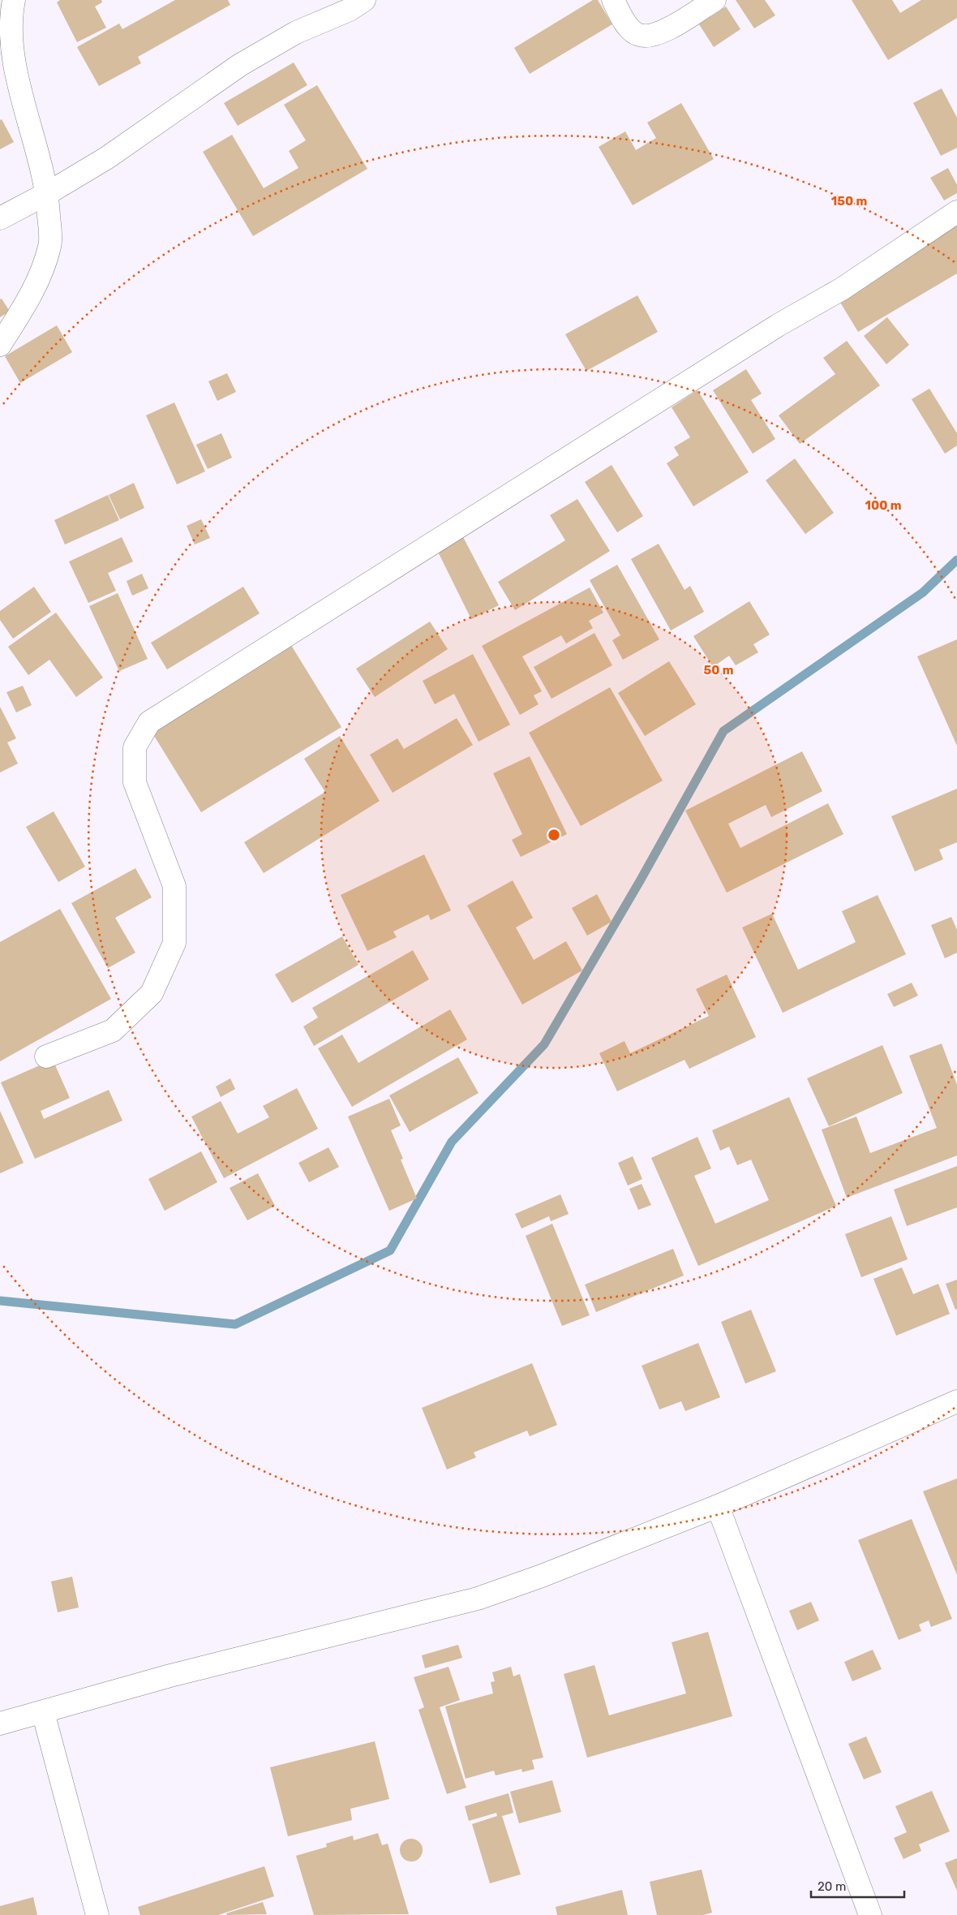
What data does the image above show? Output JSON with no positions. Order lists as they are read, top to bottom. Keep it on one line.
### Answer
{"scale_bar":"20 m","rings":["150 m","100 m","50 m"]}
